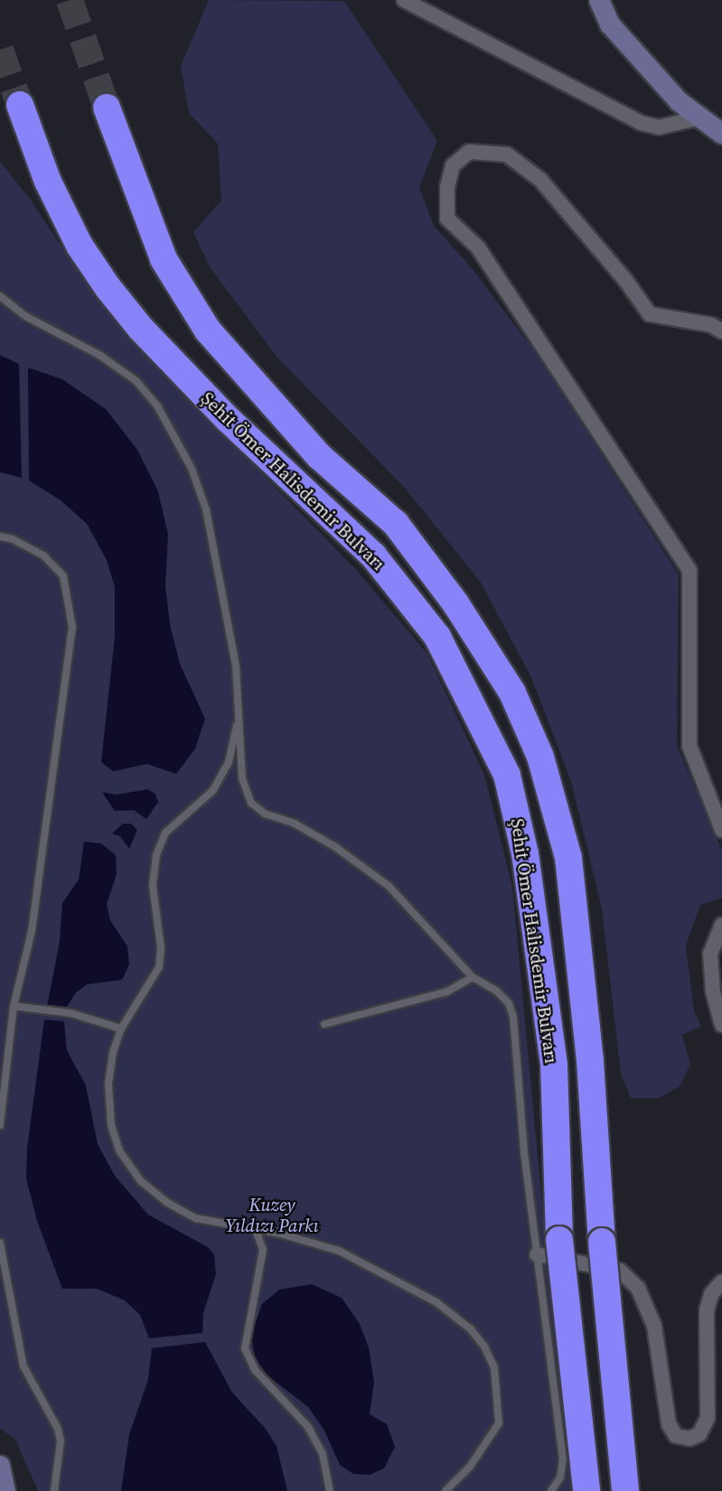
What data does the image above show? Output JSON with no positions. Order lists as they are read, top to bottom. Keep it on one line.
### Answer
{"streets":{"highway":["Şehit Ömer Halisdemir Bulvarı"]},"parks":["Kuzey Yıldızı Parkı"]}
